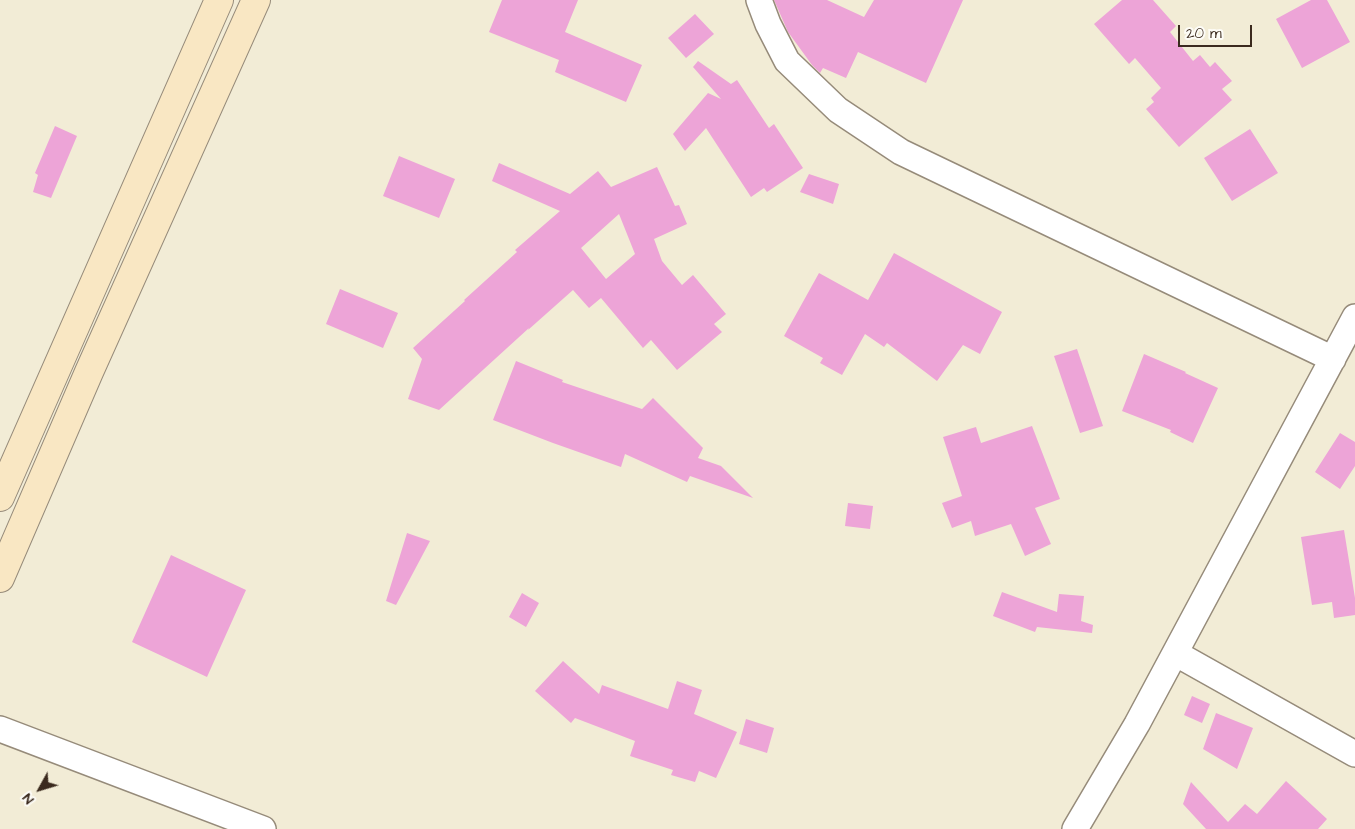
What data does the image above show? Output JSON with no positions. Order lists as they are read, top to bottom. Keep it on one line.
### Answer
{"scale_bar":"20 m","north":"bottom left"}
